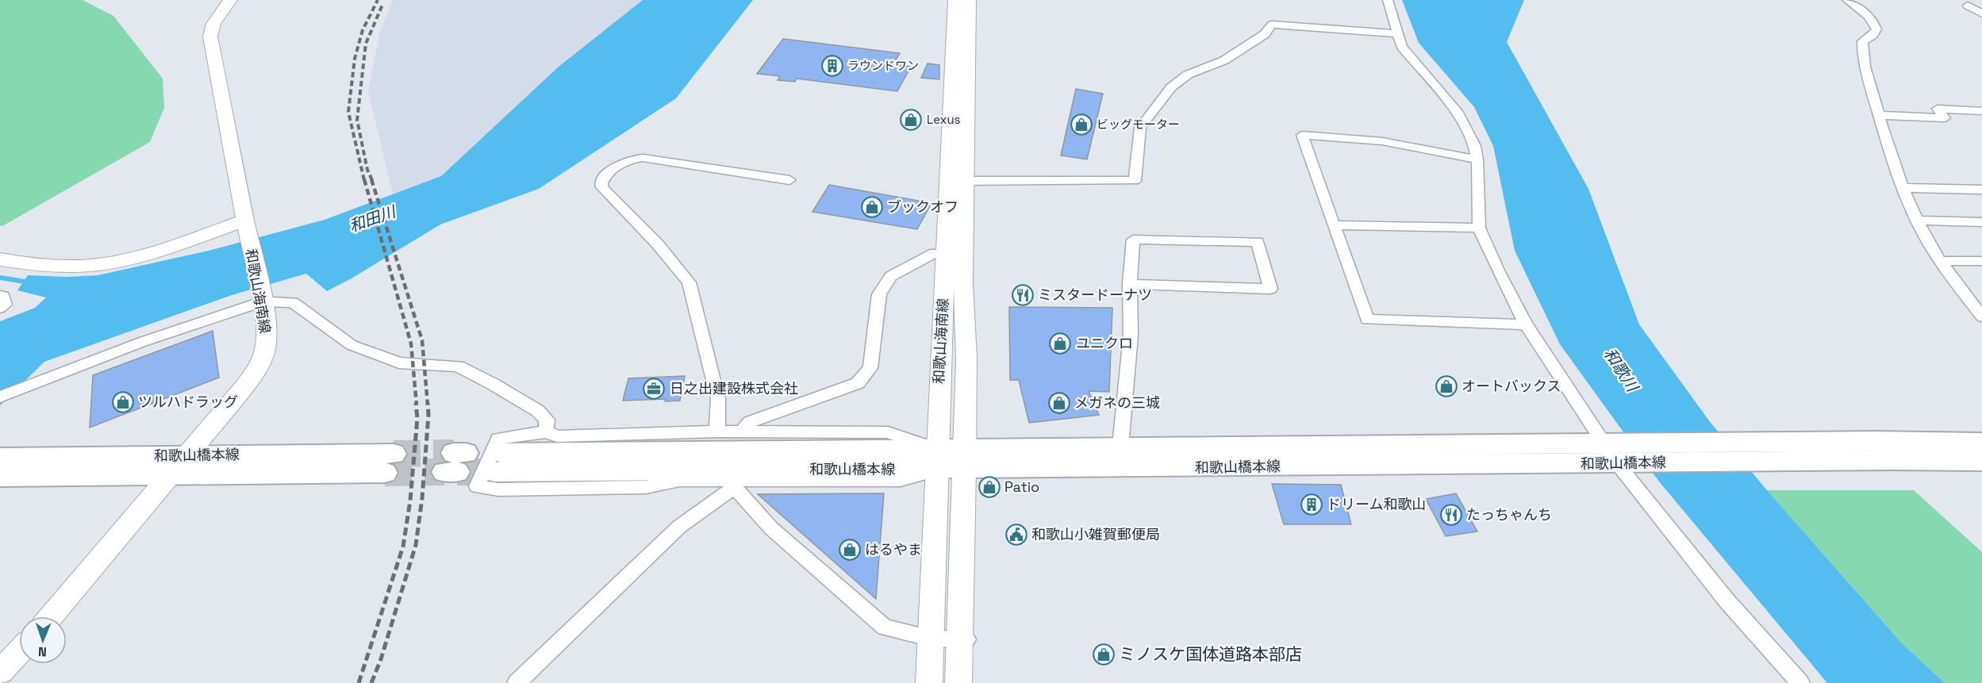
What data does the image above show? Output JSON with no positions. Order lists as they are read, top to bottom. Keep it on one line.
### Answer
{"streets":{"main road":["和歌山海南線","和歌山橋本線"]},"crossings":[["和歌山海南線","和歌山橋本線"]],"water":["和田川","和歌川"],"places":{"building":["ラウンドワン","ドリーム和歌山"],"shop":["Lexus","ビッグモーター","ブックオフ","ユニクロ","オートバックス","ツルハドラッグ","メガネの三城","Patio","はるやま","ミノスケ国体道路本部店"],"restaurant":["ミスタードーナツ","たっちゃんち"],"office":["日之出建設株式会社"],"public building":["和歌山小雑賀郵便局"]},"north":"bottom"}
